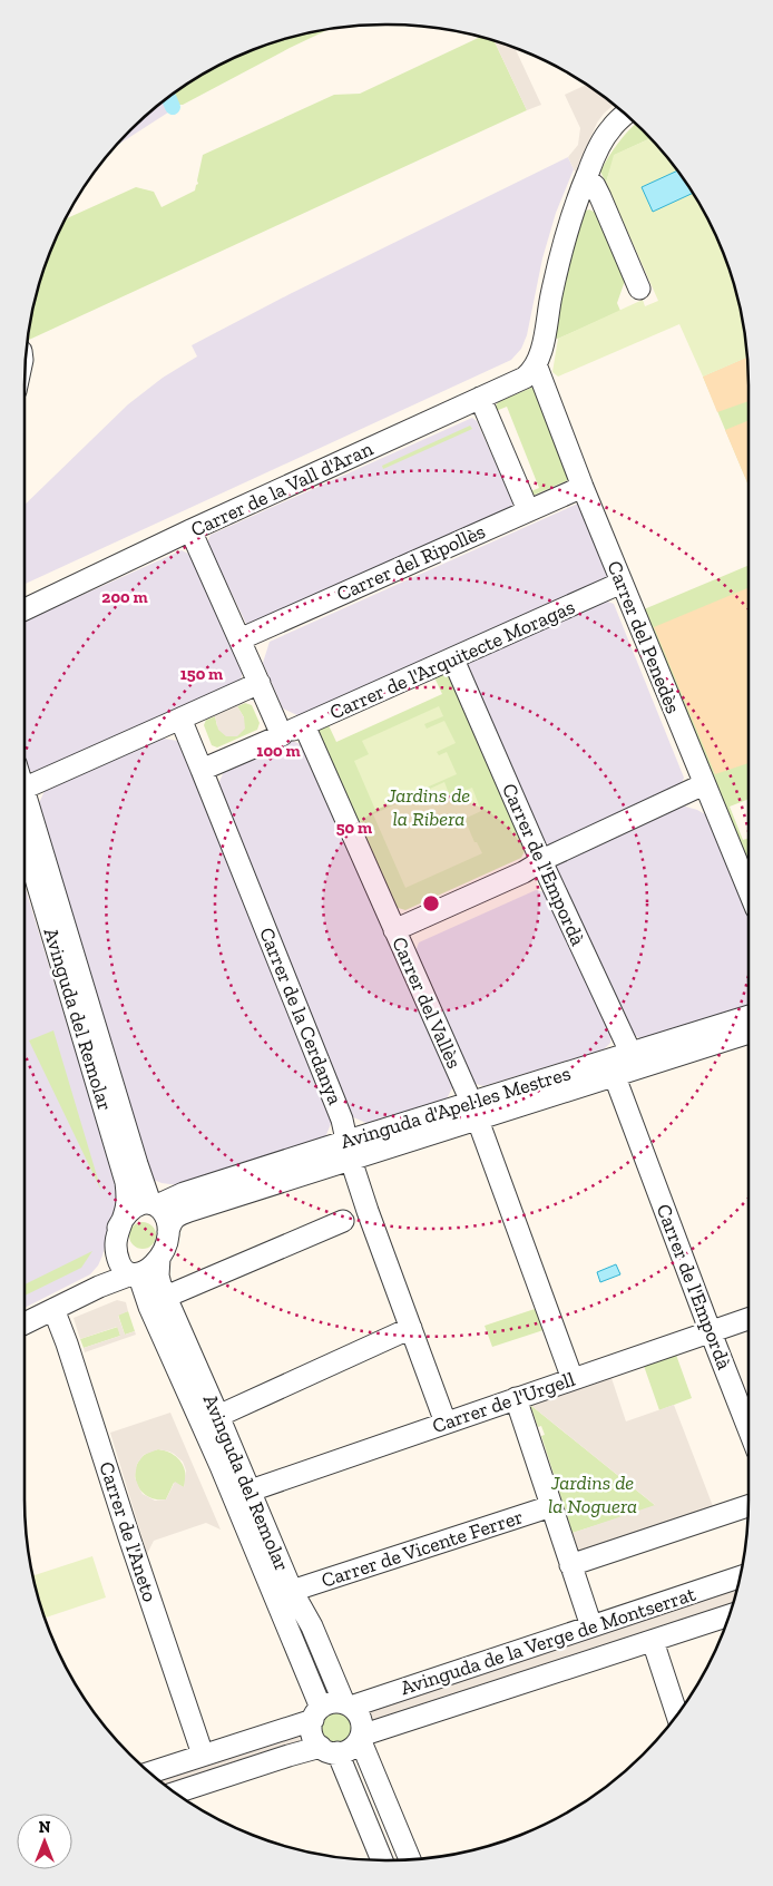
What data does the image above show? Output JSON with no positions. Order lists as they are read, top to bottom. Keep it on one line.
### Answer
{"streets":{"street":["Carrer de la Vall d'Aran","Carrer del Ripollès","Carrer del Penedès","Carrer de l'Arquitecte Moragas","Carrer de l'Empordà","Carrer del Vallès","Carrer de la Cerdanya","Avinguda del Remolar","Avinguda d'Apel·les Mestres","Carrer de l'Urgell","Carrer de l'Aneto","Carrer de Vicente Ferrer","Avinguda de la Verge de Montserrat"]},"crossings":[["Carrer de la Vall d'Aran","Carrer del Penedès"],["Carrer del Ripollès","Carrer del Penedès"],["Carrer del Penedès","Carrer de l'Arquitecte Moragas"],["Carrer de l'Arquitecte Moragas","Carrer de l'Empordà"],["Carrer de l'Arquitecte Moragas","Carrer del Vallès"],["Carrer de l'Arquitecte Moragas","Carrer de la Cerdanya"],["Carrer de l'Empordà","Avinguda d'Apel·les Mestres"],["Carrer de l'Empordà","Carrer de l'Urgell"],["Carrer del Vallès","Avinguda d'Apel·les Mestres"],["Carrer del Vallès","Carrer de l'Urgell"],["Carrer de la Cerdanya","Avinguda d'Apel·les Mestres"],["Carrer de la Cerdanya","Carrer de l'Urgell"],["Avinguda del Remolar","Avinguda d'Apel·les Mestres"],["Avinguda del Remolar","Carrer de l'Urgell"],["Avinguda del Remolar","Carrer de Vicente Ferrer"],["Avinguda del Remolar","Avinguda de la Verge de Montserrat"]],"parks":["Jardins de la Ribera","Jardins de la Noguera"],"north":"top","rings":["200 m","150 m","100 m","50 m"]}
